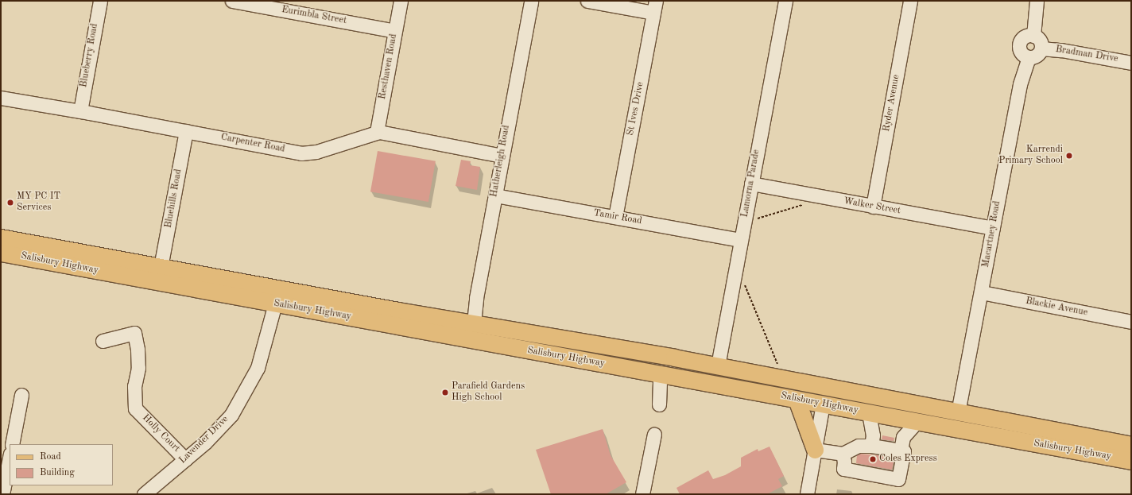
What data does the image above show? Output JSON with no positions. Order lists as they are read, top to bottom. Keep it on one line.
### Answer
{"streets":{"main road":["Salisbury Highway"],"street":["Eurimbla Street","Bradman Drive","Blueberry Road","Resthaven Road","Ryder Avenue","St Ives Drive","Carpenter Road","Hatherleigh Road","Lamorna Parade","Bluehills Road","Walker Street","Tamir Road","Macartney Road","Blackie Avenue","Holly Court","Lavender Drive"]},"crossings":[["Eurimbla Street","Resthaven Road"],["Bradman Drive","Macartney Road"],["Blueberry Road","Carpenter Road"],["Resthaven Road","Carpenter Road"],["Ryder Avenue","Walker Street"],["St Ives Drive","Tamir Road"],["Carpenter Road","Hatherleigh Road"],["Carpenter Road","Bluehills Road"],["Hatherleigh Road","Tamir Road"],["Hatherleigh Road","Salisbury Highway"],["Lamorna Parade","Walker Street"],["Lamorna Parade","Tamir Road"],["Lamorna Parade","Salisbury Highway"],["Bluehills Road","Salisbury Highway"],["Walker Street","Macartney Road"],["Macartney Road","Salisbury Highway"],["Macartney Road","Blackie Avenue"],["Salisbury Highway","Lavender Drive"],["Holly Court","Lavender Drive"]],"places":["Karrendi Primary School","MY PC IT Services","Parafield Gardens High School","Coles Express"],"legend":["Road","Building"]}
